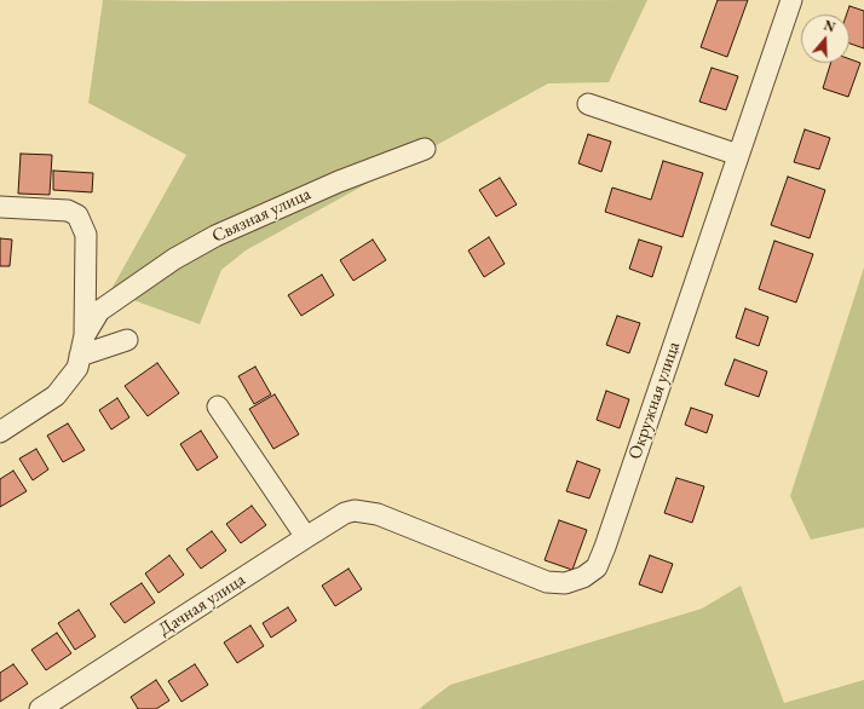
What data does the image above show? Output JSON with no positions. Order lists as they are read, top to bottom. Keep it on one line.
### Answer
{"streets":{"street":["Связная улица","Окружная улица","Дачная улица"]},"crossings":[["Окружная улица","Дачная улица"]],"north":"top"}
